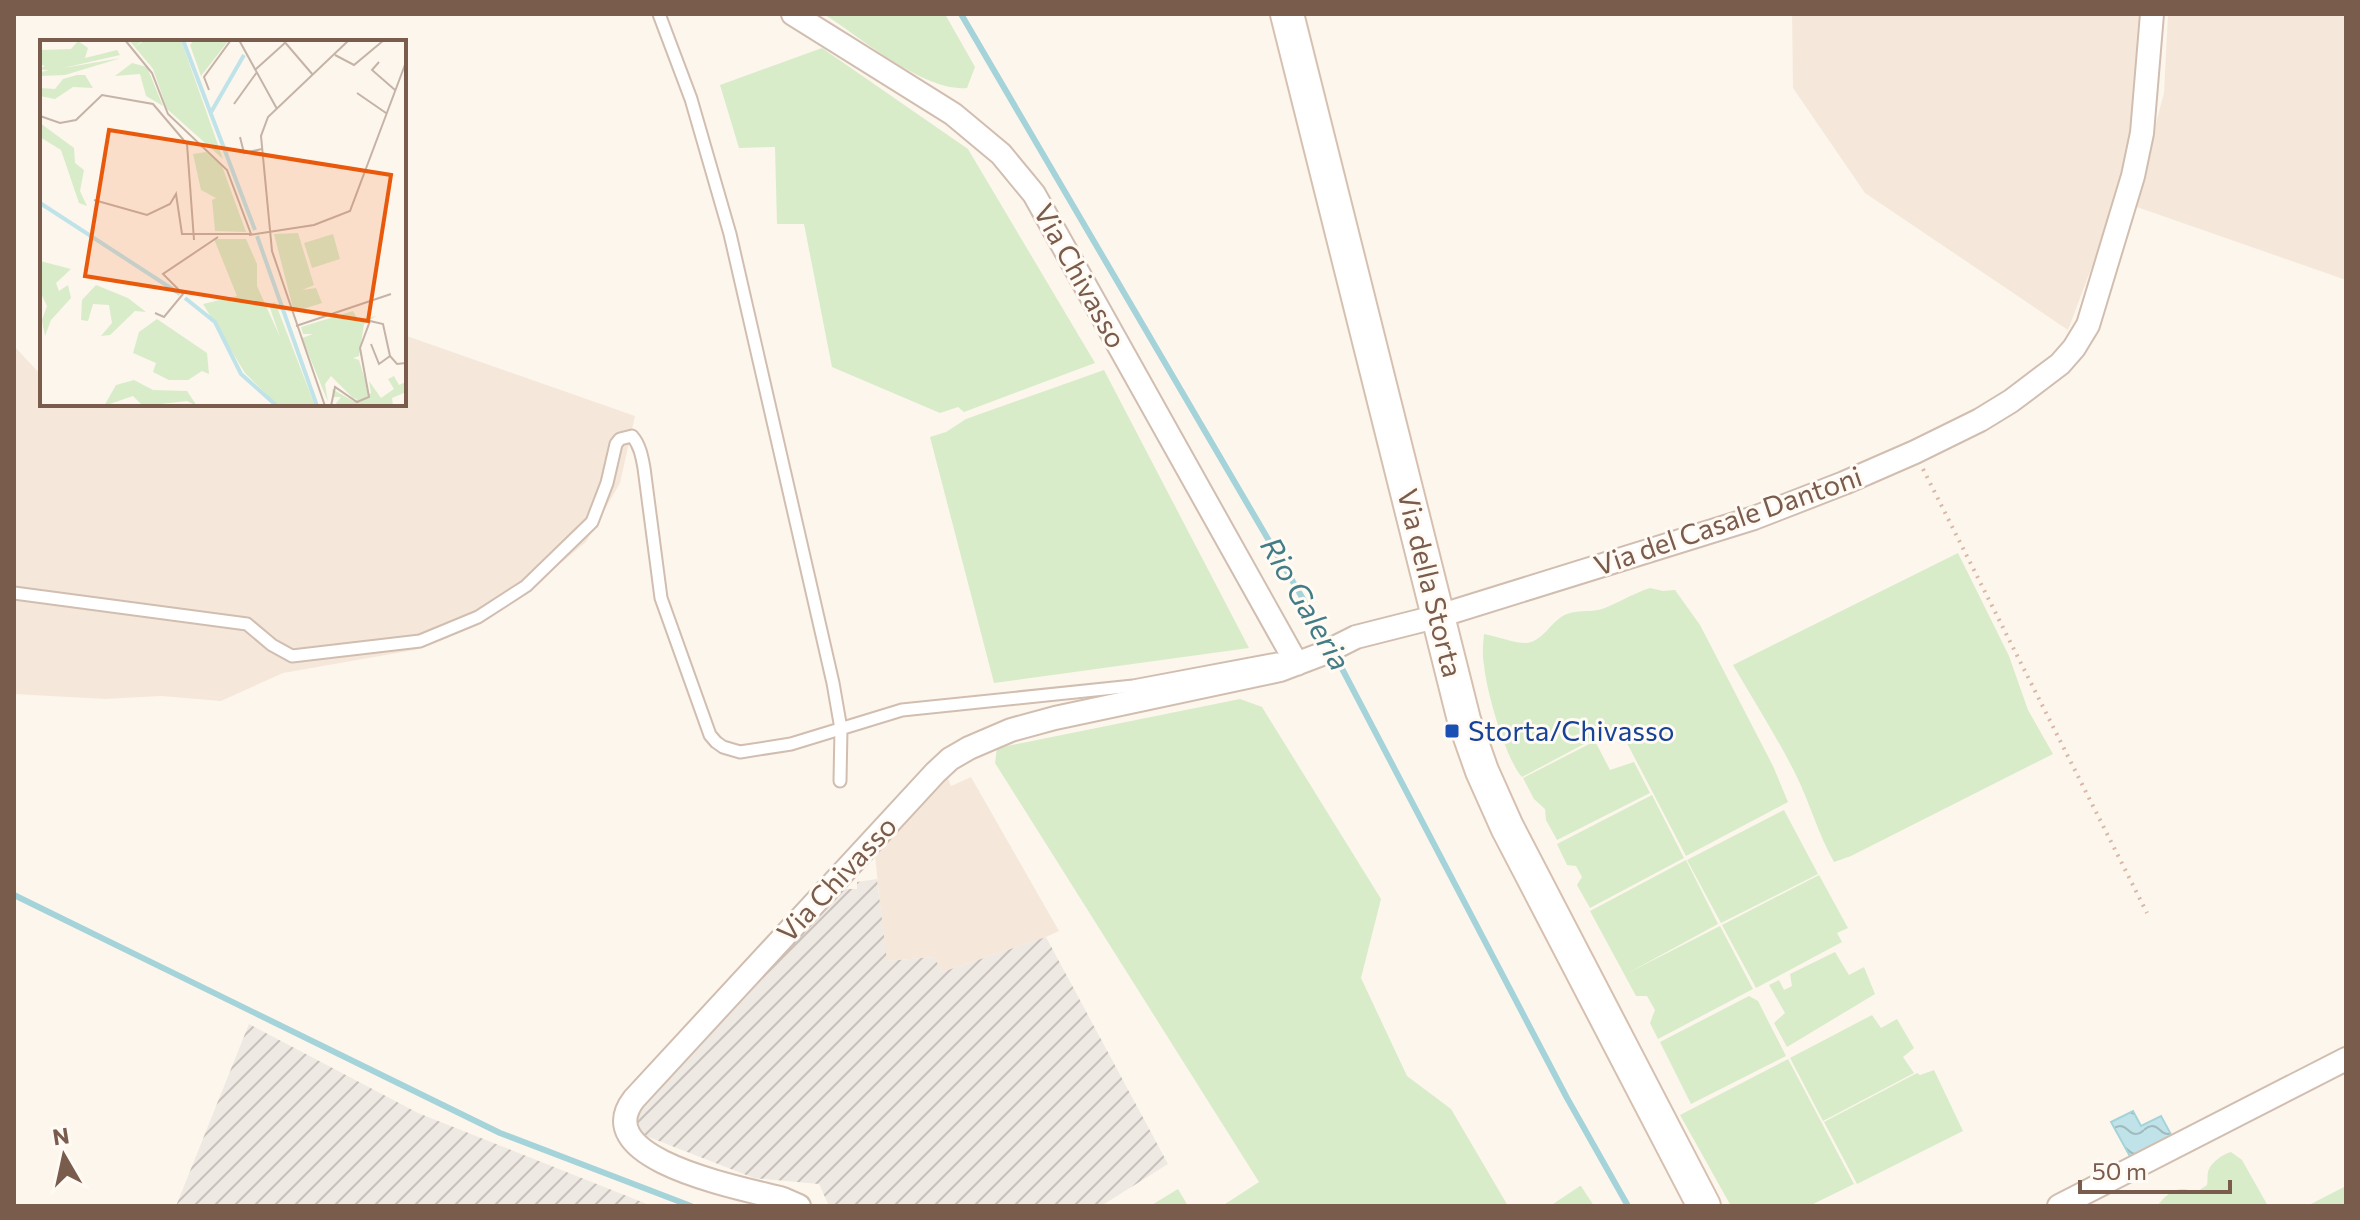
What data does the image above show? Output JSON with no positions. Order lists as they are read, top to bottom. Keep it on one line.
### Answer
{"streets":{"main road":["Via della Storta"],"street":["Via Chivasso","Via del Casale Dantoni"]},"crossings":[["Via Chivasso","Via del Casale Dantoni"],["Via Chivasso","Via della Storta"],["Via del Casale Dantoni","Via della Storta"]],"water":["Rio Galeria"],"places":{"transit":["Storta/Chivasso"]},"scale_bar":"50 m","north":"top"}
